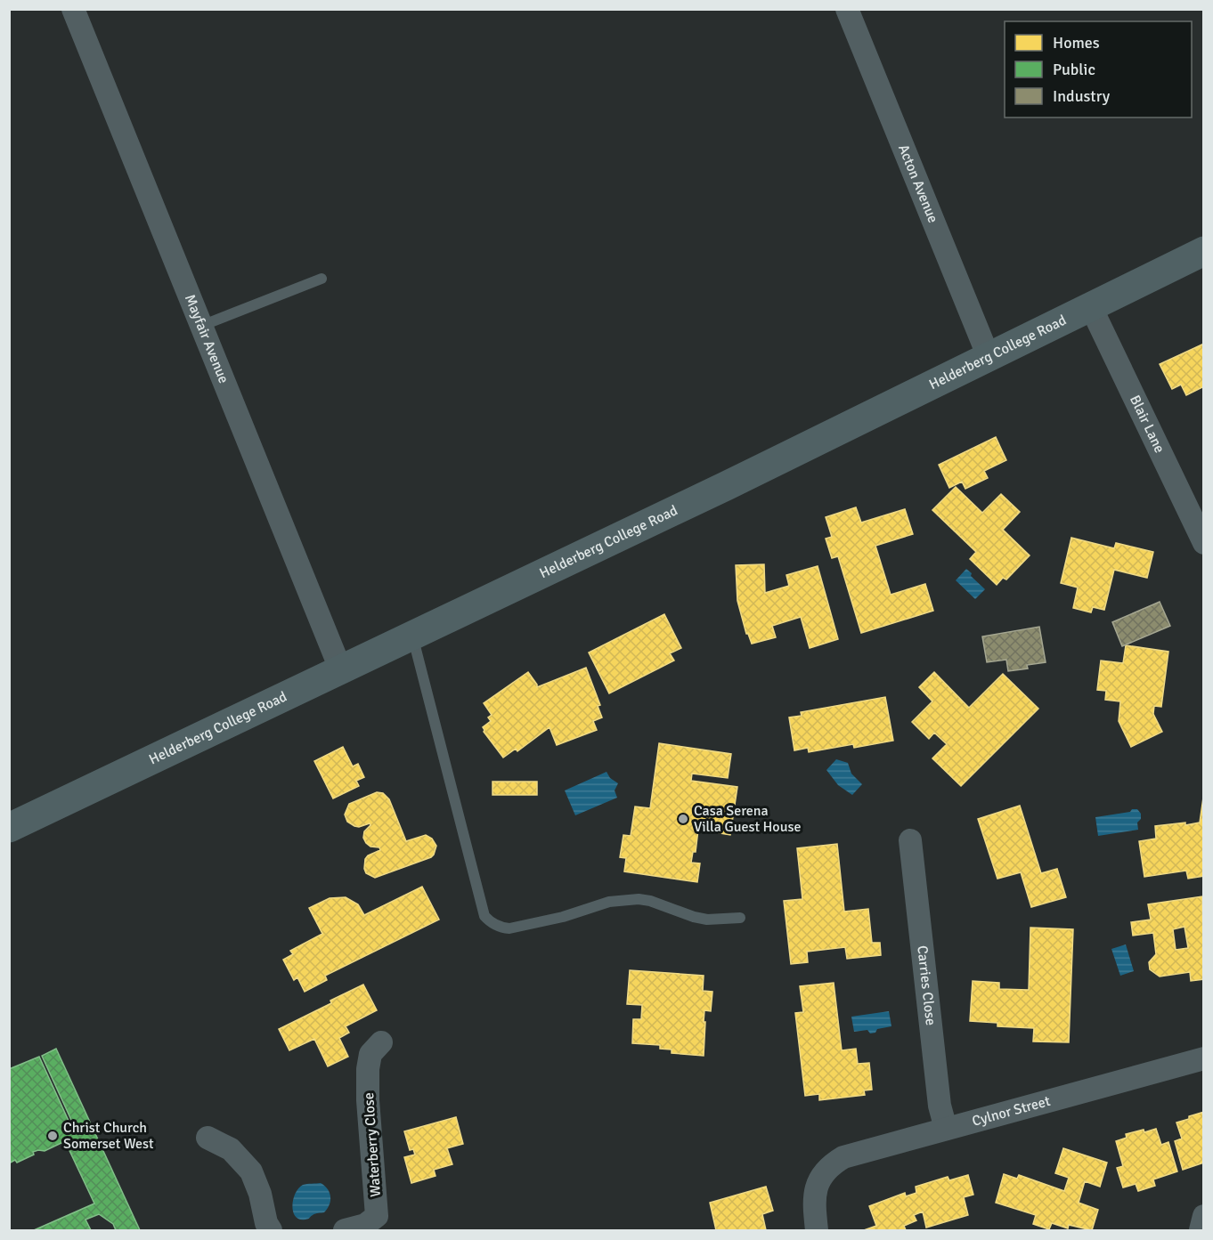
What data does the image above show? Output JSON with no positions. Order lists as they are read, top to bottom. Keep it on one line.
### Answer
{"streets":{"street":["Acton Avenue","Mayfair Avenue","Helderberg College Road","Blair Lane","Carries Close","Cylnor Street","Waterberry Close"]},"crossings":[["Acton Avenue","Helderberg College Road"],["Mayfair Avenue","Helderberg College Road"],["Helderberg College Road","Blair Lane"],["Carries Close","Cylnor Street"]],"places":["Casa Serena Villa Guest House","Christ Church Somerset West"],"legend":["Homes","Public","Industry"]}
